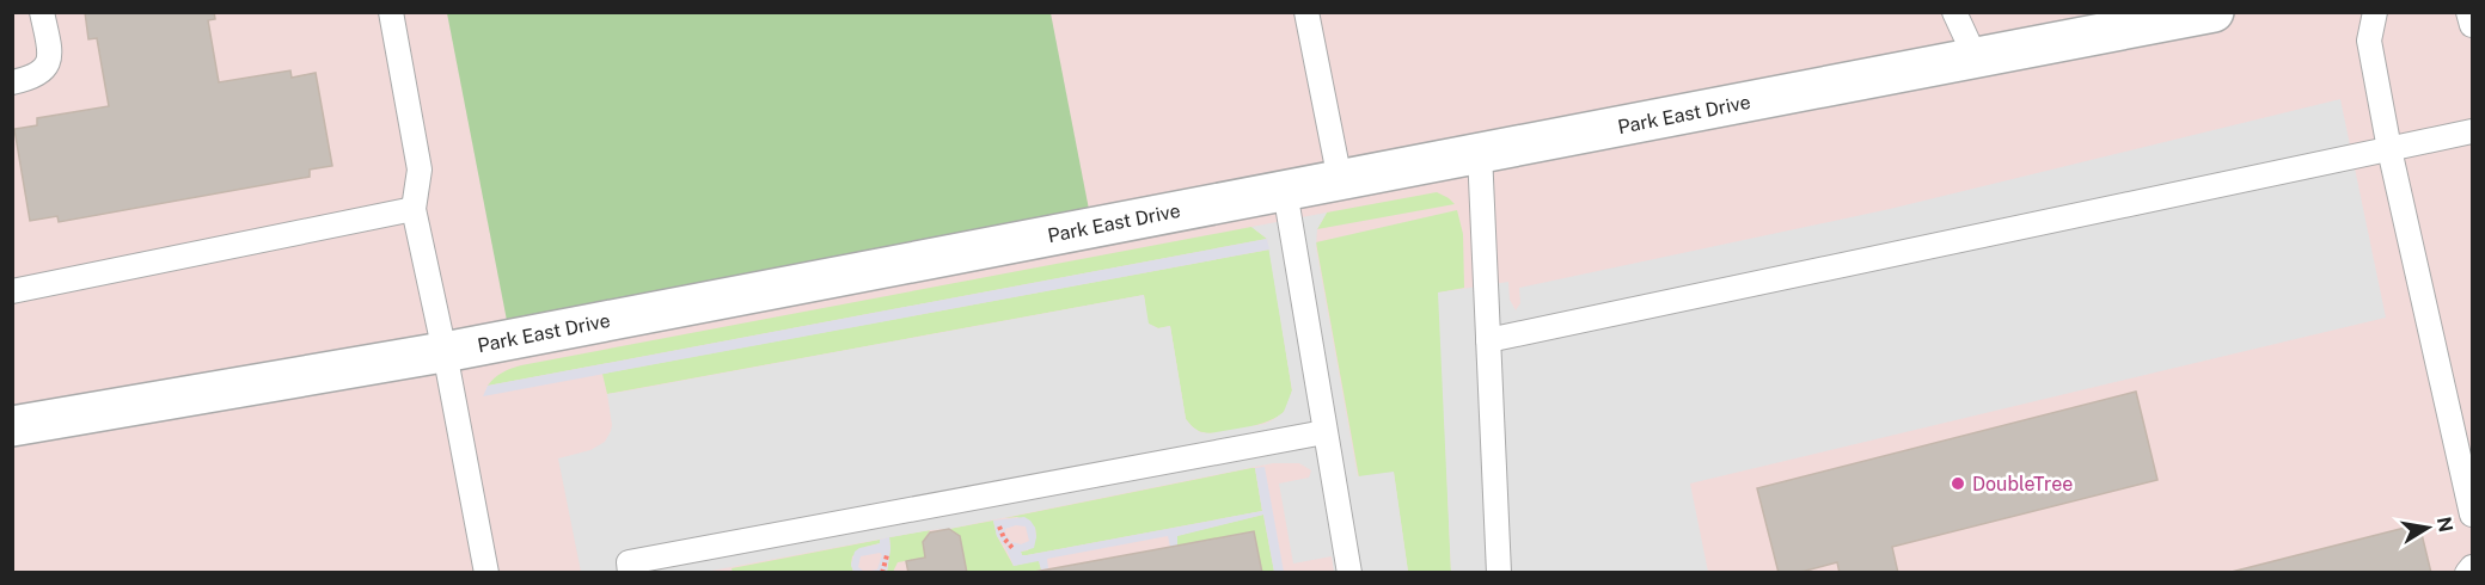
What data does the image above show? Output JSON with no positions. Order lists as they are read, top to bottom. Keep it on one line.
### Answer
{"streets":{"street":["Park East Drive"]},"places":["DoubleTree"],"north":"right"}
